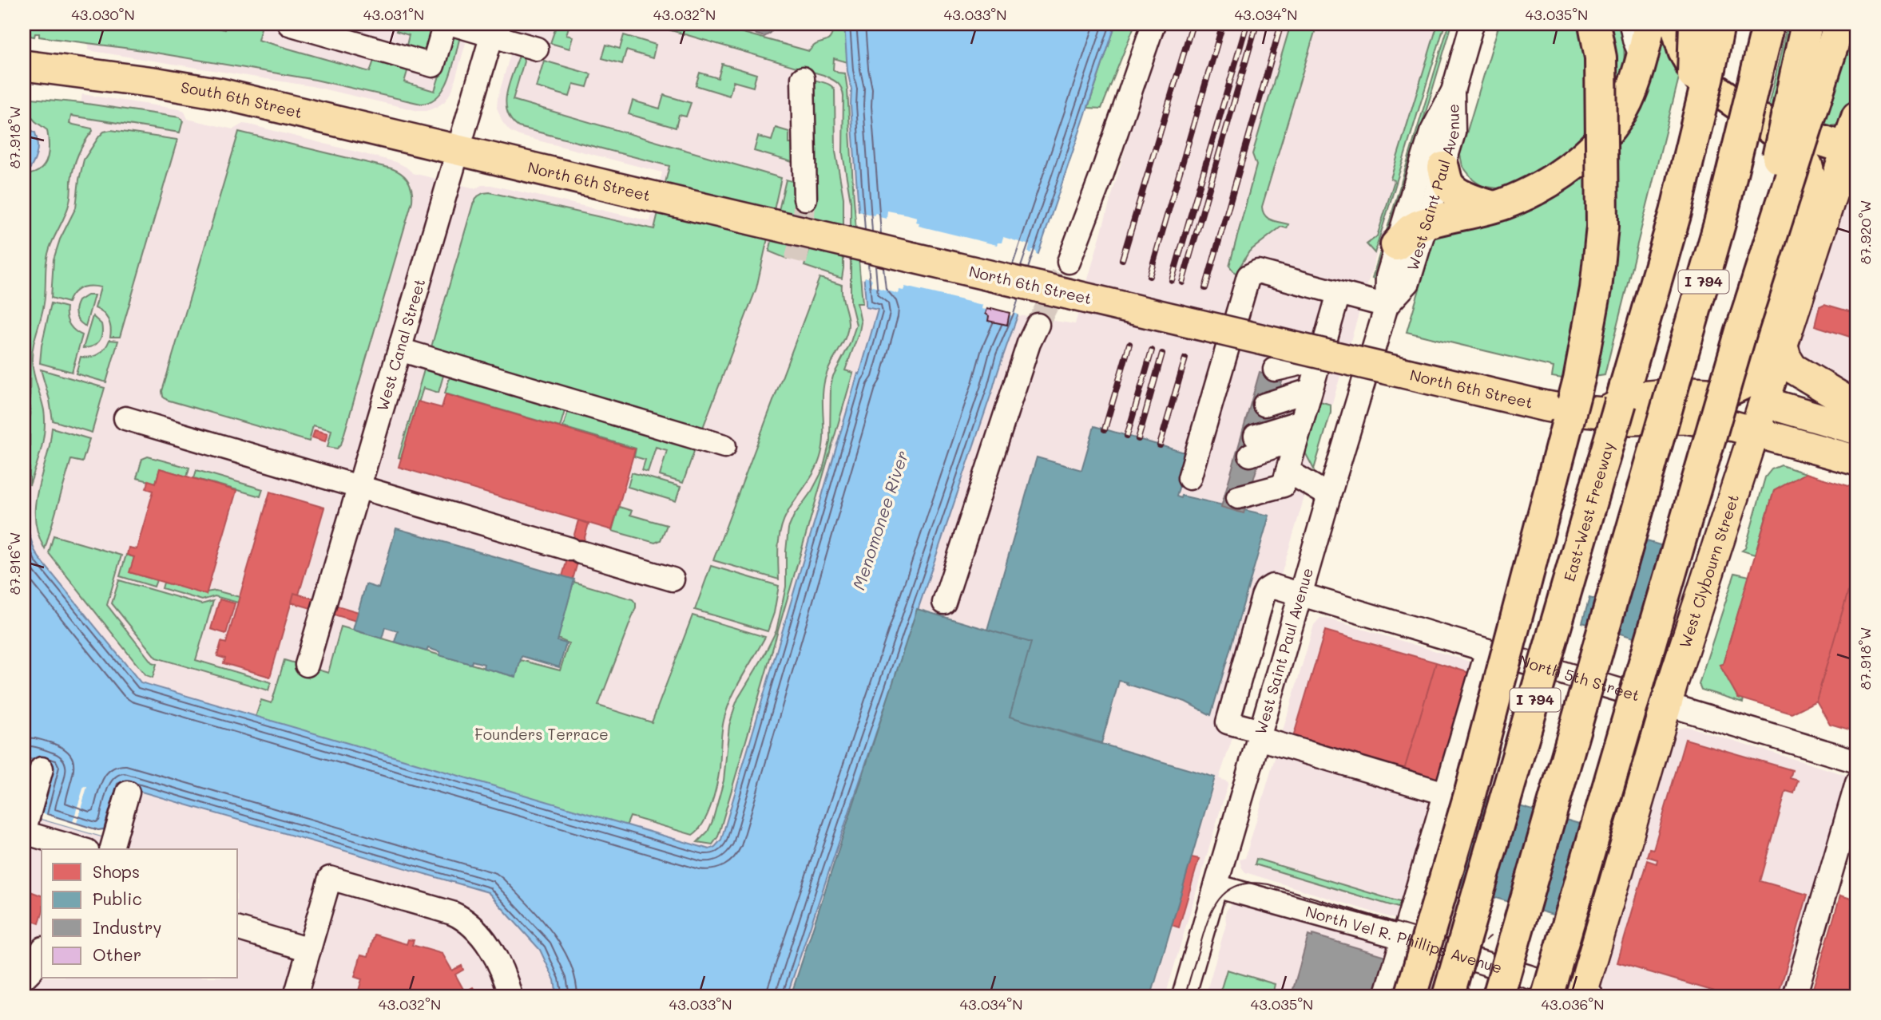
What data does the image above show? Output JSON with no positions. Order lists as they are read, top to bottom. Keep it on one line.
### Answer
{"streets":{"highway":["I 794","East-West Freeway"],"main road":["South 6th Street","North 6th Street","West Clybourn Street"],"street":["West Saint Paul Avenue","West Canal Street","North 5th Street","North Vel R. Phillips Avenue"]},"crossings":[["South 6th Street","North 6th Street"],["South 6th Street","West Canal Street"],["North 6th Street","West Canal Street"],["North 6th Street","West Clybourn Street"],["West Saint Paul Avenue","North 5th Street"],["West Saint Paul Avenue","North Vel R. Phillips Avenue"],["West Clybourn Street","North 5th Street"],["West Clybourn Street","North Vel R. Phillips Avenue"]],"water":["Menomonee River"],"parks":["Founders Terrace"],"legend":["Shops","Public","Industry","Other"],"coordinates":["43.030°N","43.031°N","43.032°N","43.033°N","43.034°N","43.035°N","87.918°W","87.920°W","87.916°W","43.036°N"]}
